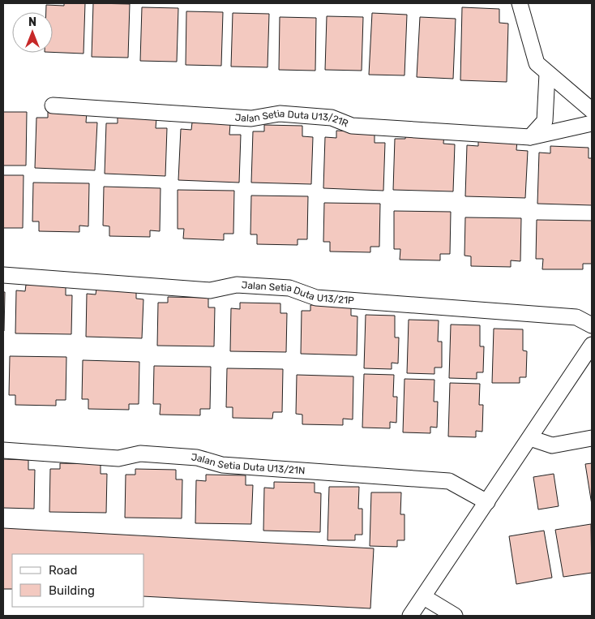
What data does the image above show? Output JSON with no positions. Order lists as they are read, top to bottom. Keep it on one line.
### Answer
{"streets":{"street":["Jalan Setia Duta U13/21R","Jalan Setia Duta U13/21P","Jalan Setia Duta U13/21N"]},"legend":["Road","Building"],"north":"top"}
